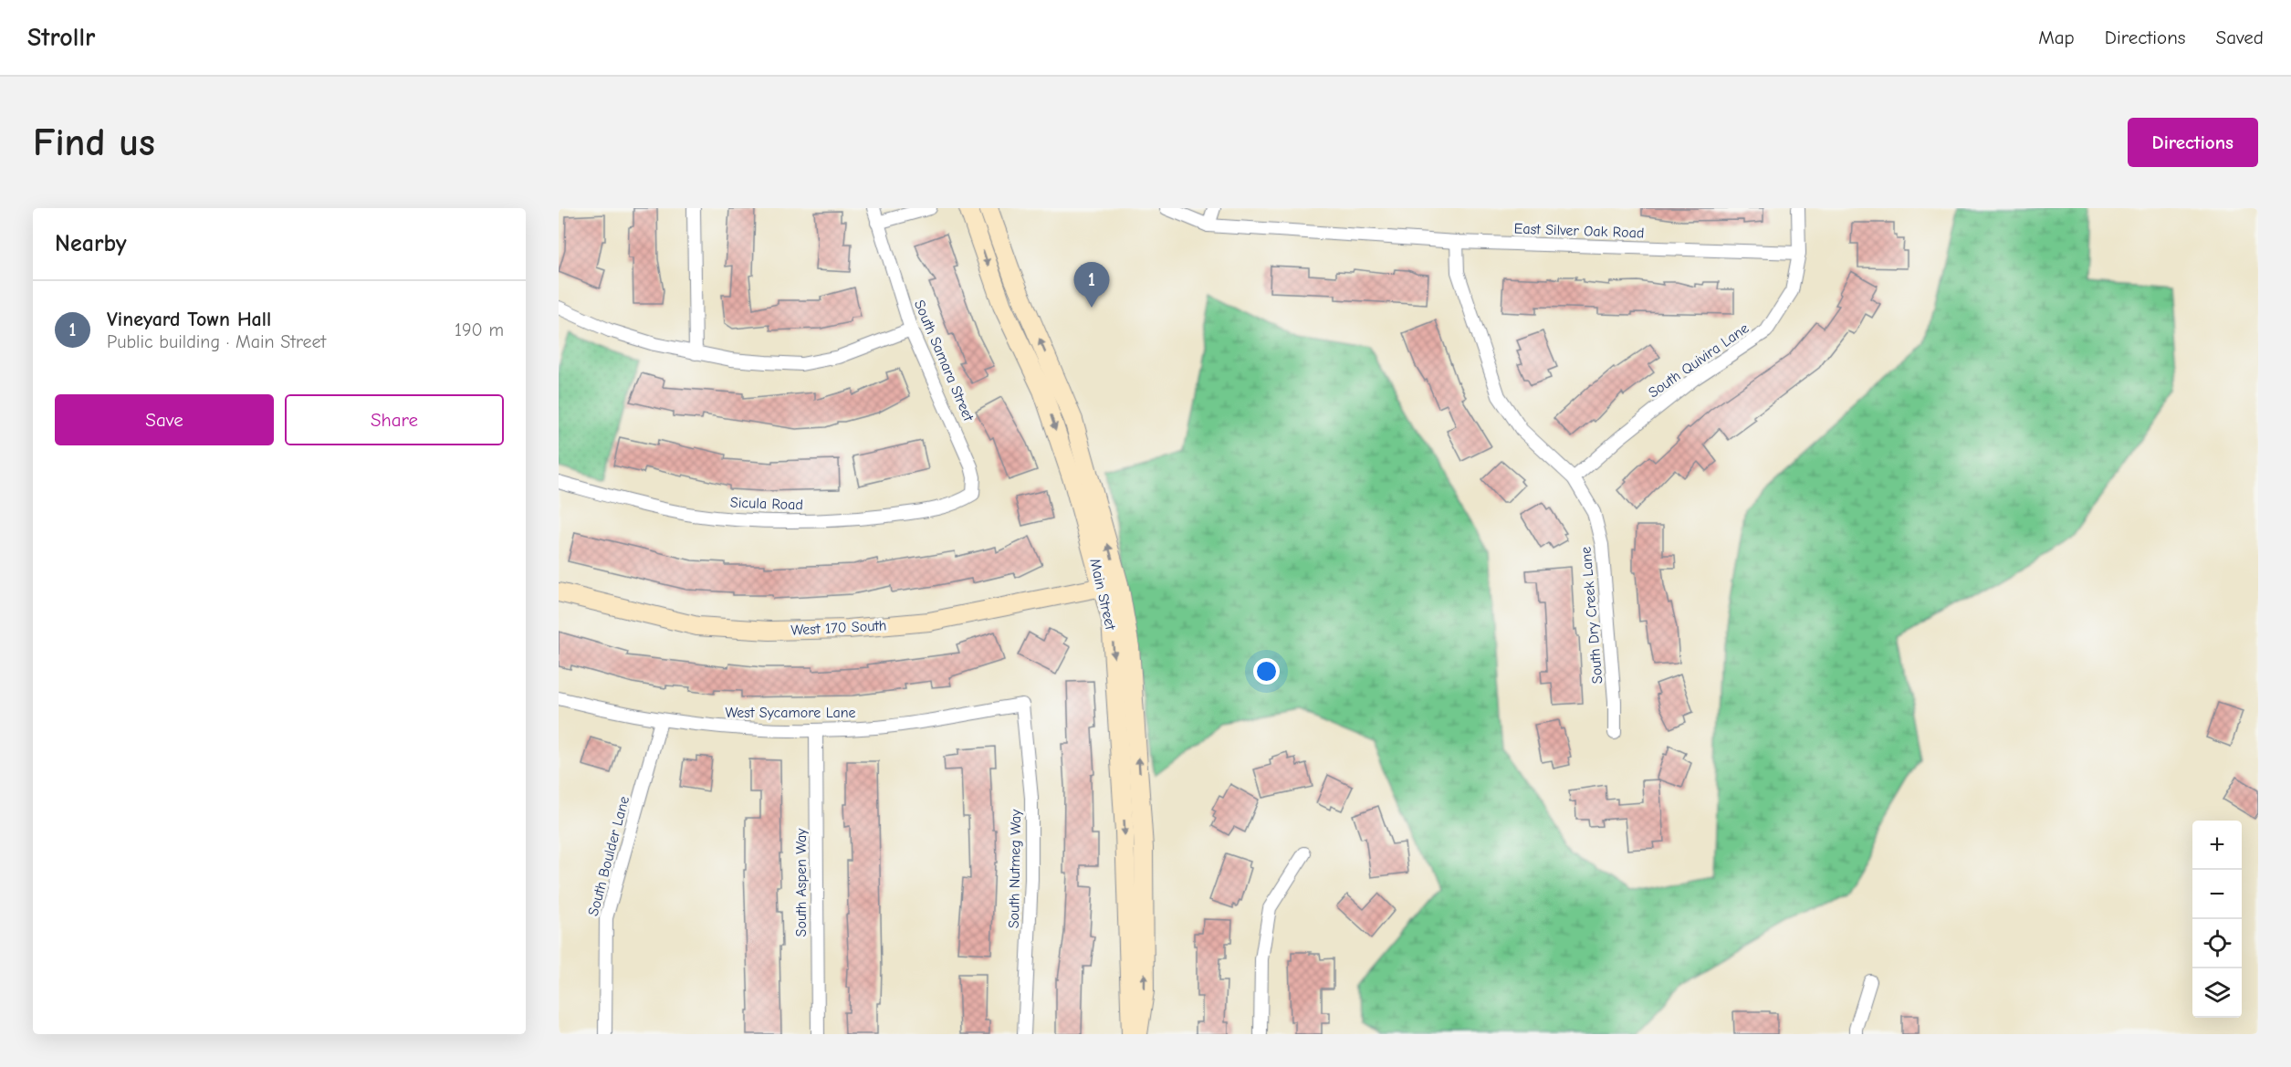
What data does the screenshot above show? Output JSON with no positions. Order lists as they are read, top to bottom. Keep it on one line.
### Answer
{"streets":{"street":["East Silver Oak Road","South Samara Street","South Quivira Lane","Sicula Road","Main Street","South Dry Creek Lane","West 170 South","West Sycamore Lane","South Boulder Lane","South Nutmeg Way","South Aspen Way"]},"crossings":[["East Silver Oak Road","South Quivira Lane"],["East Silver Oak Road","South Dry Creek Lane"],["South Samara Street","Sicula Road"],["South Quivira Lane","South Dry Creek Lane"],["Main Street","West 170 South"],["West Sycamore Lane","South Boulder Lane"],["West Sycamore Lane","South Nutmeg Way"],["West Sycamore Lane","South Aspen Way"]],"page":{"header":"Strollr","nav":["Map","Directions","Saved"],"buttons":["Directions",["Save","Share"]],"title":"Find us","heading":"Nearby","pins":"1","list":[{"mark":"1","name":"Vineyard Town Hall","note":"Public building · Main Street","value":"190 m"}],"map_buttons":["+","−"]}}
